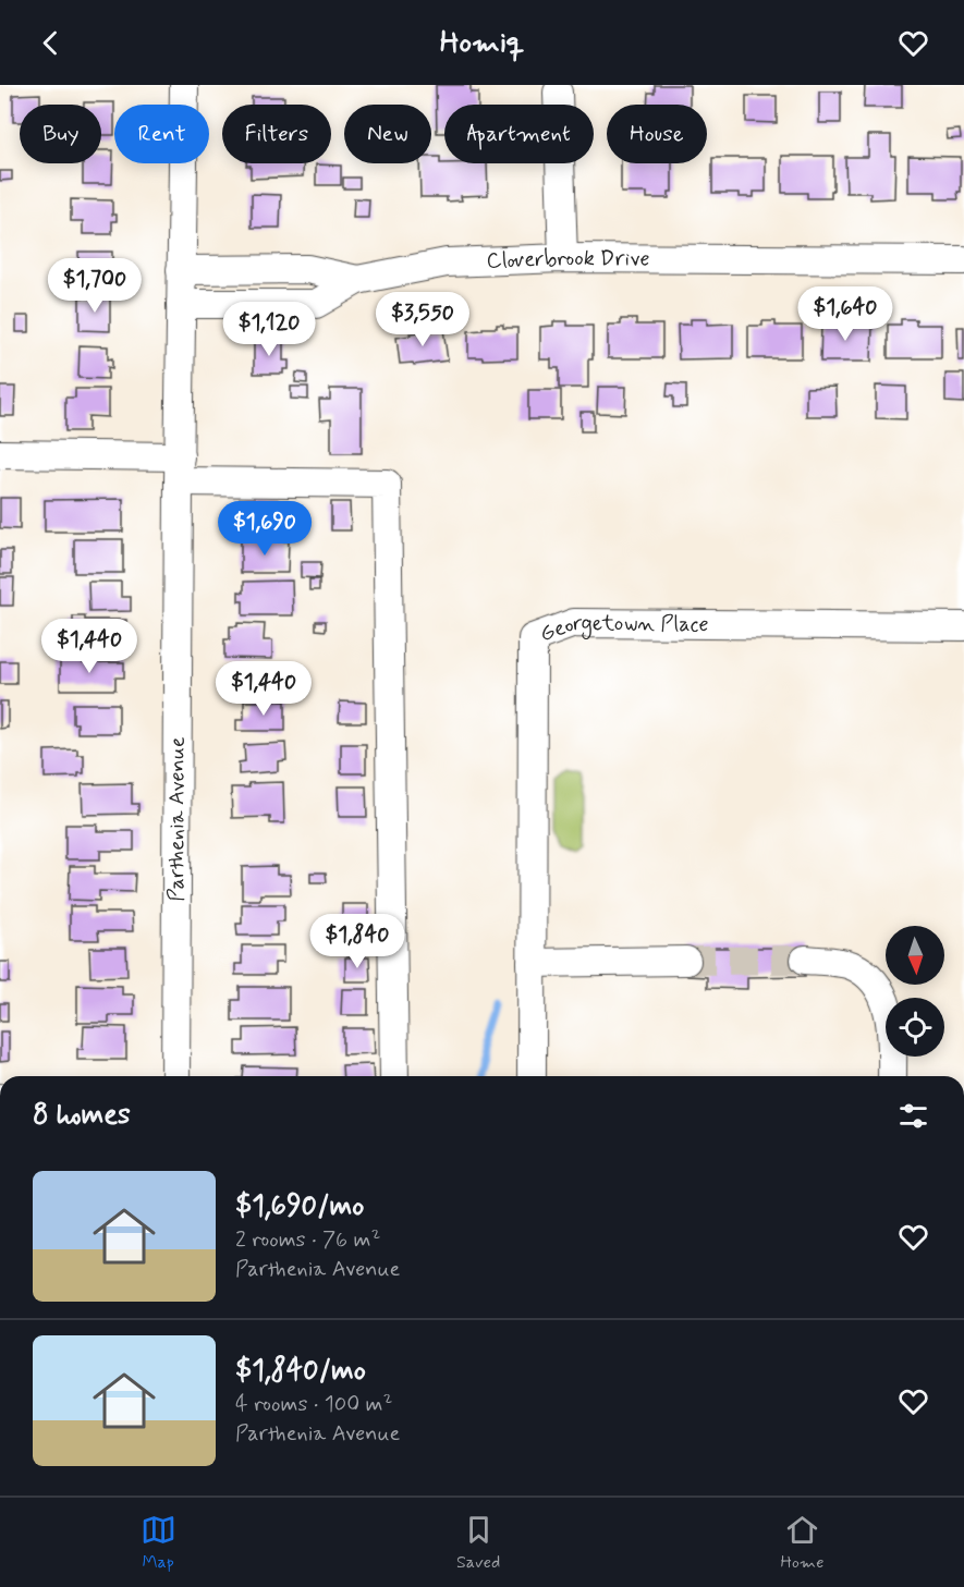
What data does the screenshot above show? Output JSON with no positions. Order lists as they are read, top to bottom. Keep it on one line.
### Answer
{"streets":{"street":["Cloverbrook Drive","Georgetown Place","Parthenia Avenue"]},"crossings":[["Cloverbrook Drive","Parthenia Avenue"]],"north":"bottom","page":{"header":"Homiq","chip":["Buy","Rent","Filters","New","Apartment","House"],"price":["$1,700","$1,640","$3,550","$1,120","$1,690","$1,440","$1,440","$1,840"],"heading":"8 homes","list":[{"name":"$1,690/mo","note":"2 rooms · 76 m² · Parthenia Avenue"},{"name":"$1,840/mo","note":"4 rooms · 100 m² · Parthenia Avenue"}],"tabs":["Map","Saved","Home"]}}
